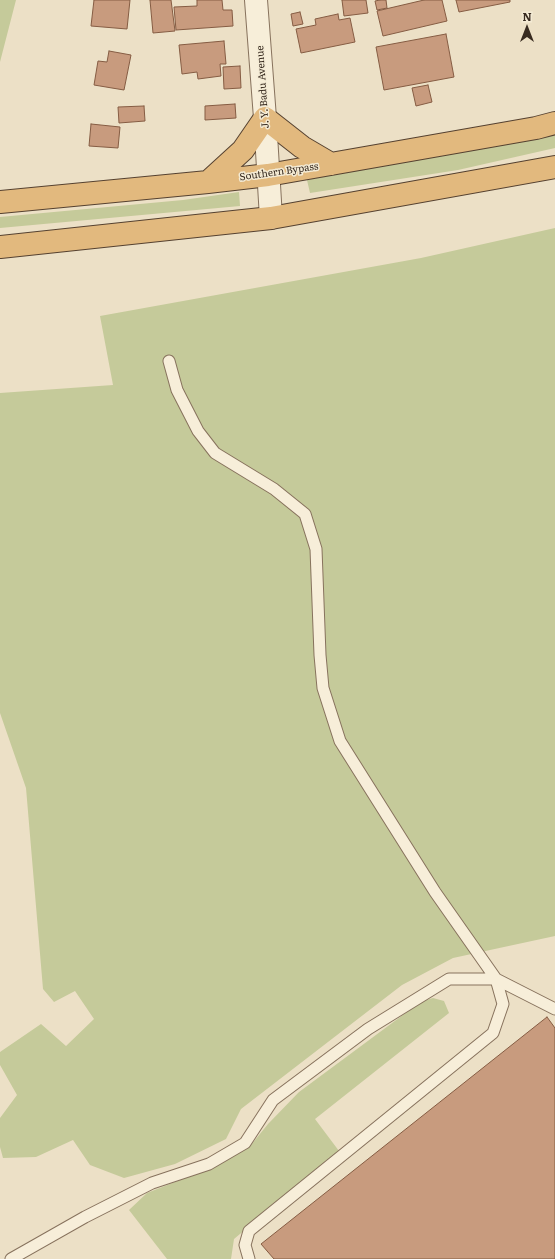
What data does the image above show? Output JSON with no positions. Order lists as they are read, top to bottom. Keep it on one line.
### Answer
{"streets":{"highway":["Southern Bypass"],"street":["J. Y. Badu Avenue"]},"crossings":[["J. Y. Badu Avenue","Southern Bypass"]],"north":"top"}
